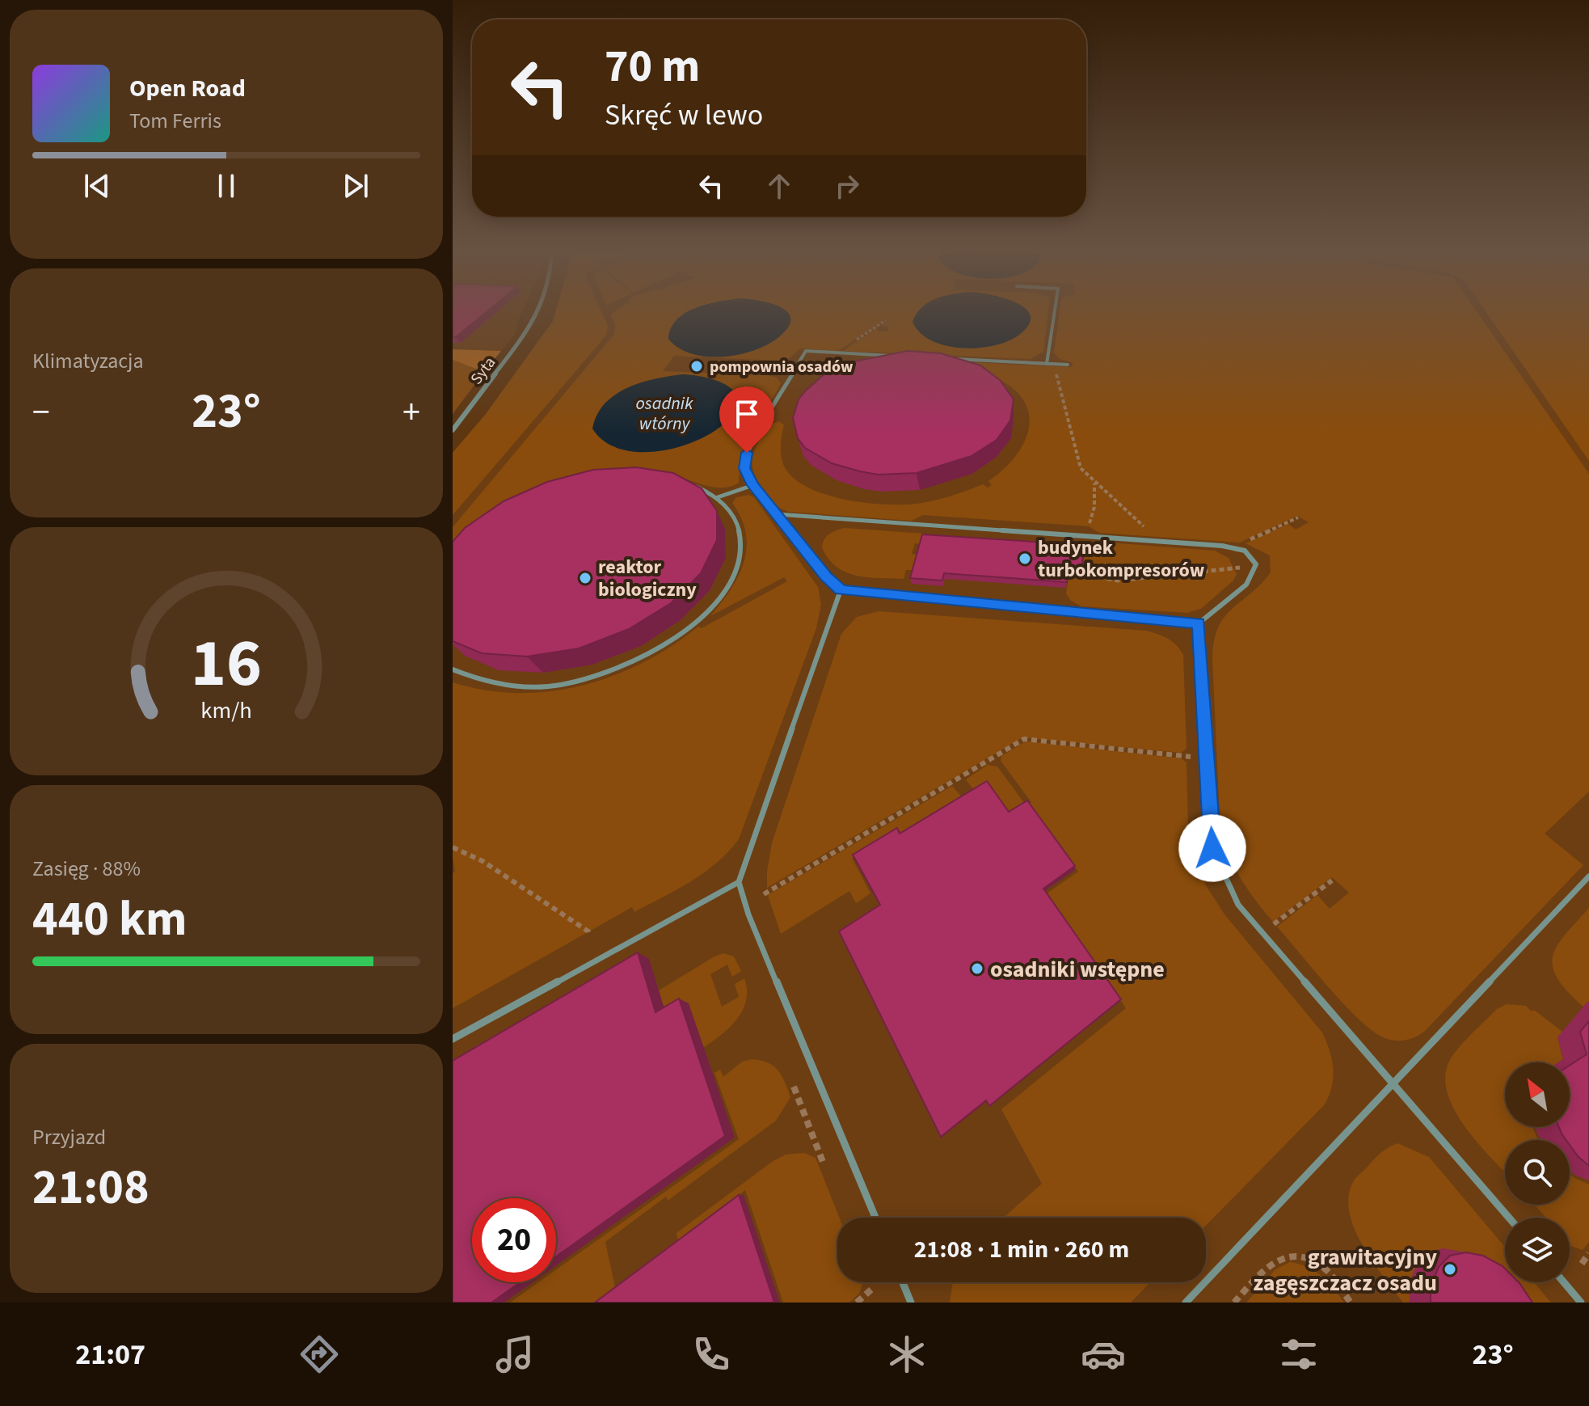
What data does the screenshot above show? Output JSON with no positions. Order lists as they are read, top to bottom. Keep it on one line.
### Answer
{"streets":{"street":["Syta"]},"water":["osadnik wtórny"],"places":["pompownia osadów","budynek turbokompresorów","reaktor biologiczny","osadniki wstępne","grawitacyjny zagęszczacz osadu"],"north":"top left","page":{"turn":["70 m","Skręć w lewo"],"song":["Open Road","Tom Ferris"],"tile":["Klimatyzacja",["Zasięg · 88%","440 km"],["Przyjazd","21:08"]],"heat":["−","23°","+"],"limit":"20","trip":"21:08 · 1 min · 260 m","tabs":["21:07","23°"],"gauge":["16","km/h"]}}
